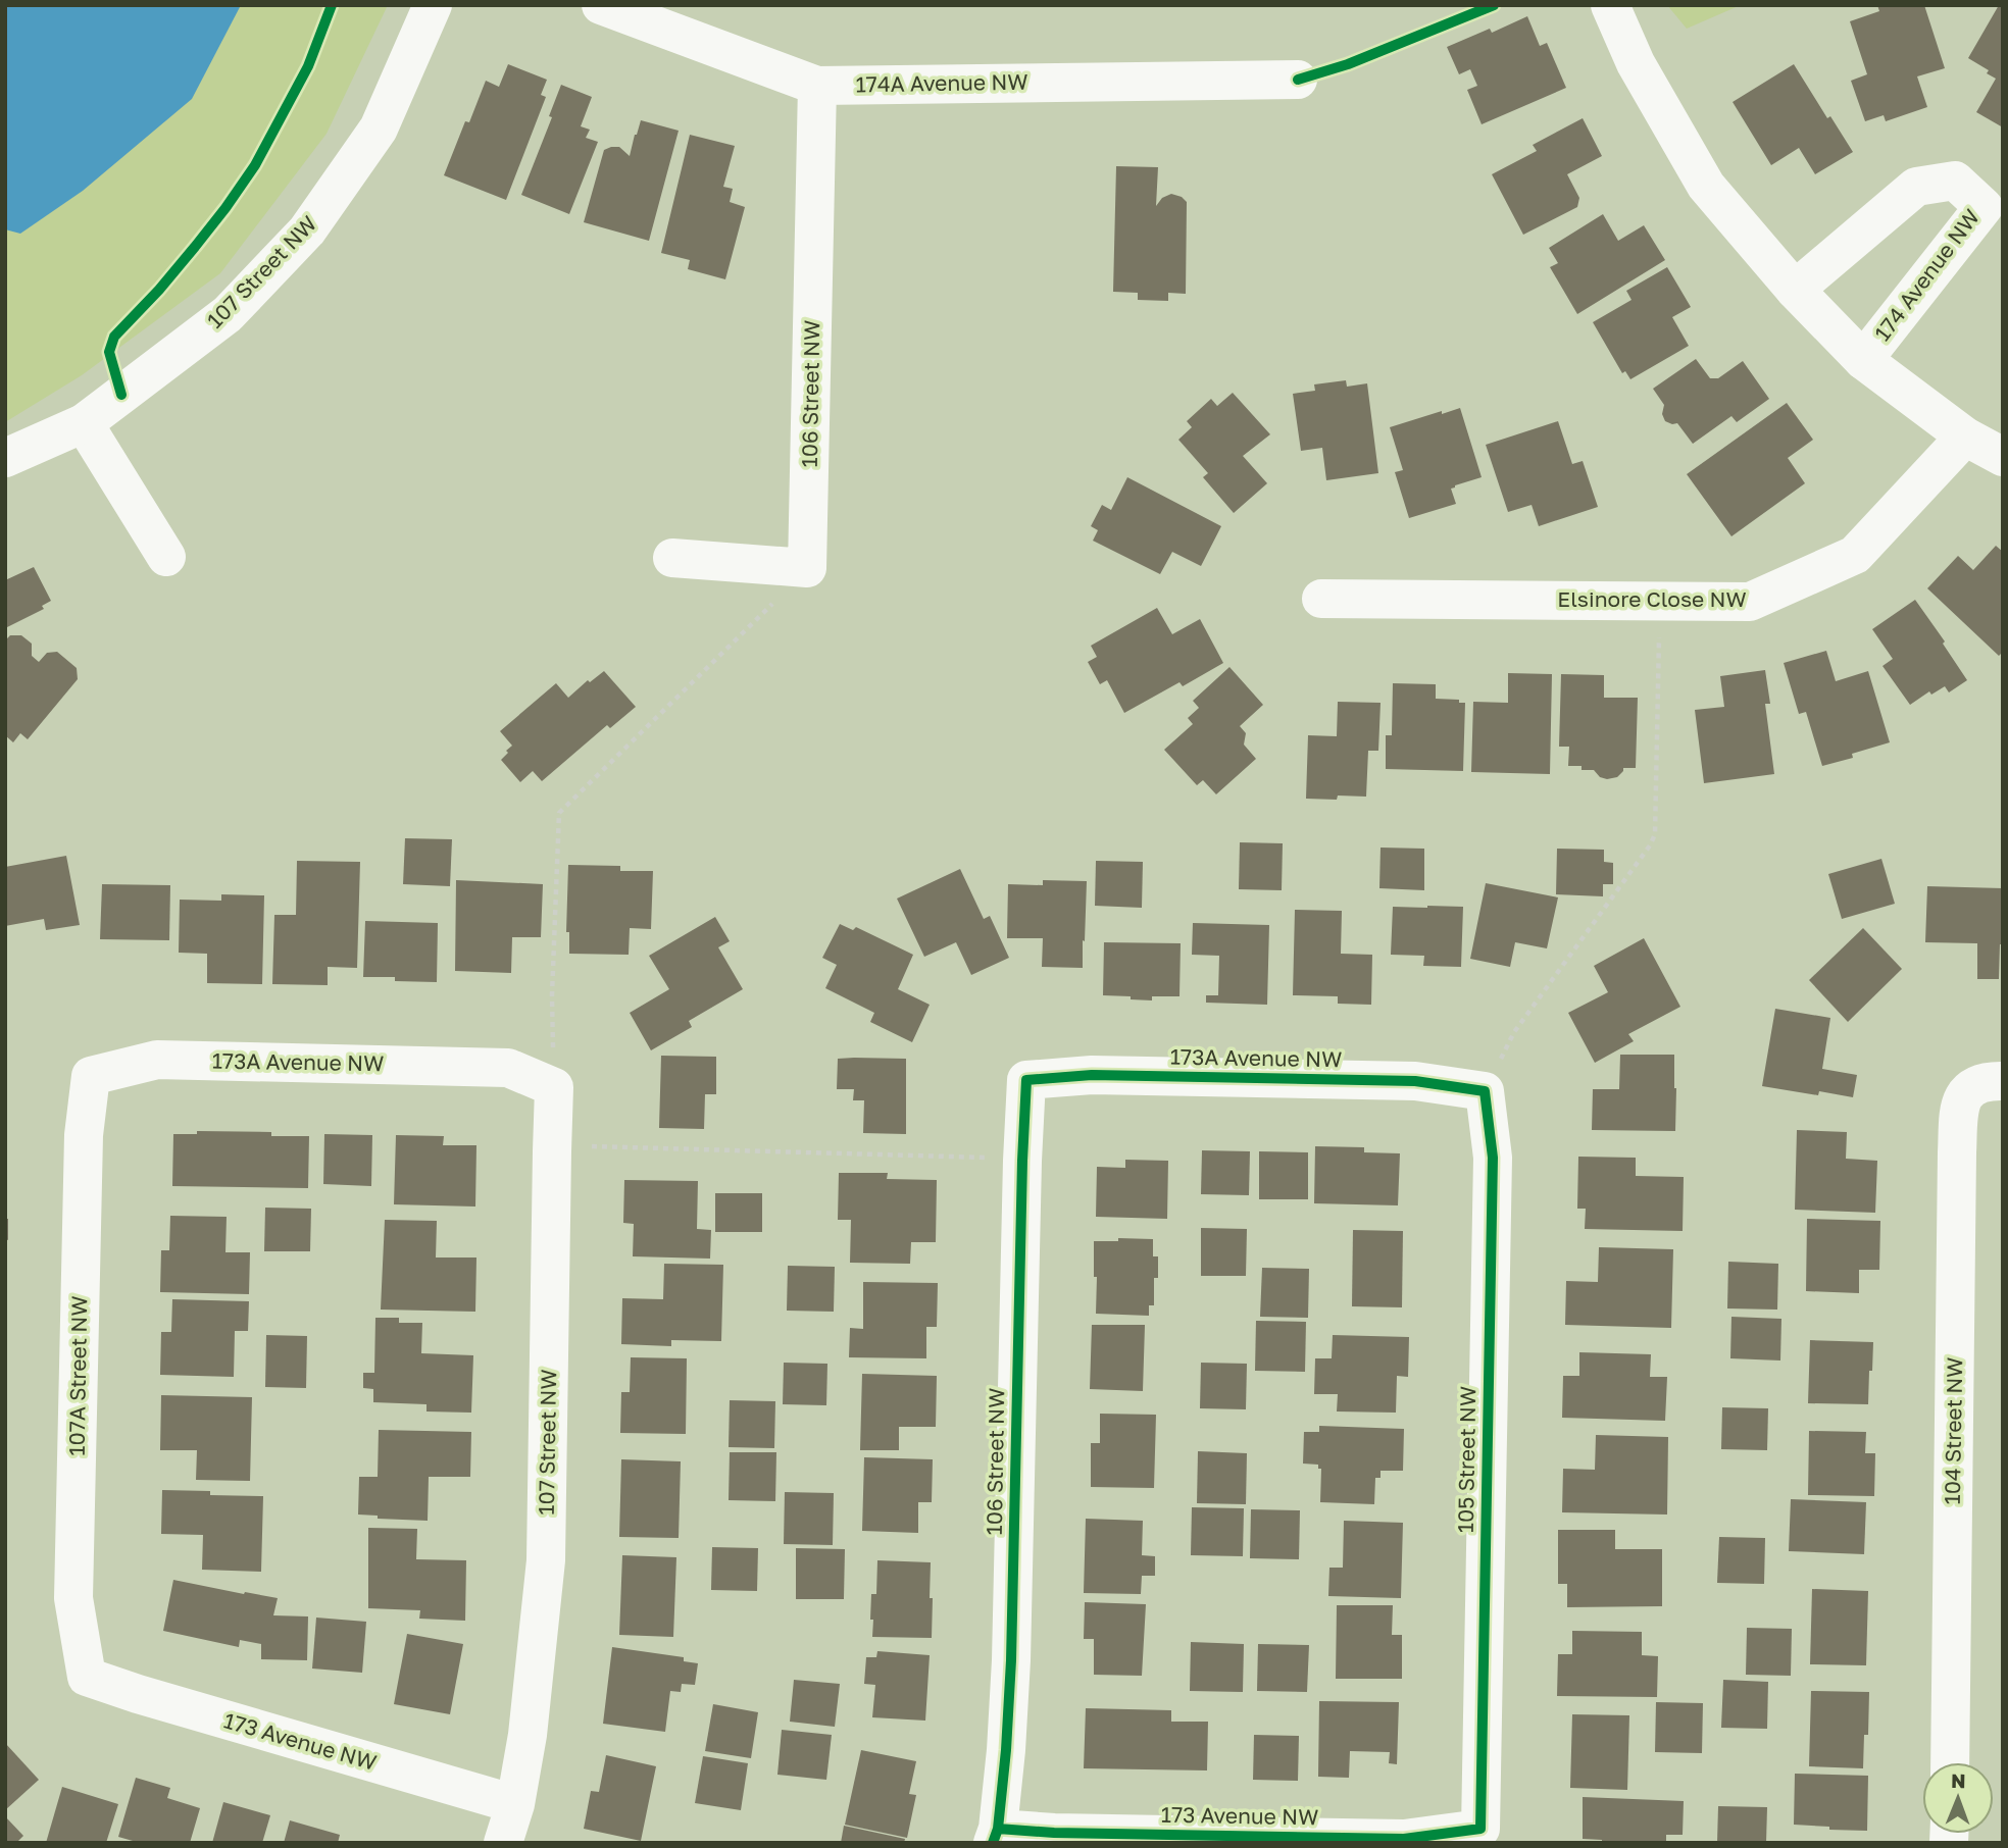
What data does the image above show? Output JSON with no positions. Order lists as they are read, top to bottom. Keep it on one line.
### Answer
{"streets":{"street":["174A Avenue NW","107 Street NW","174 Avenue NW","106 Street NW","Elsinore Close NW","173A Avenue NW","107A Street NW","104 Street NW","105 Street NW","173 Avenue NW"]},"crossings":[["174A Avenue NW","106 Street NW"],["107 Street NW","173A Avenue NW"],["107 Street NW","173 Avenue NW"],["174 Avenue NW","Elsinore Close NW"],["106 Street NW","173A Avenue NW"],["106 Street NW","173 Avenue NW"],["173A Avenue NW","107A Street NW"],["173A Avenue NW","105 Street NW"],["107A Street NW","173 Avenue NW"],["105 Street NW","173 Avenue NW"]],"north":"top"}
